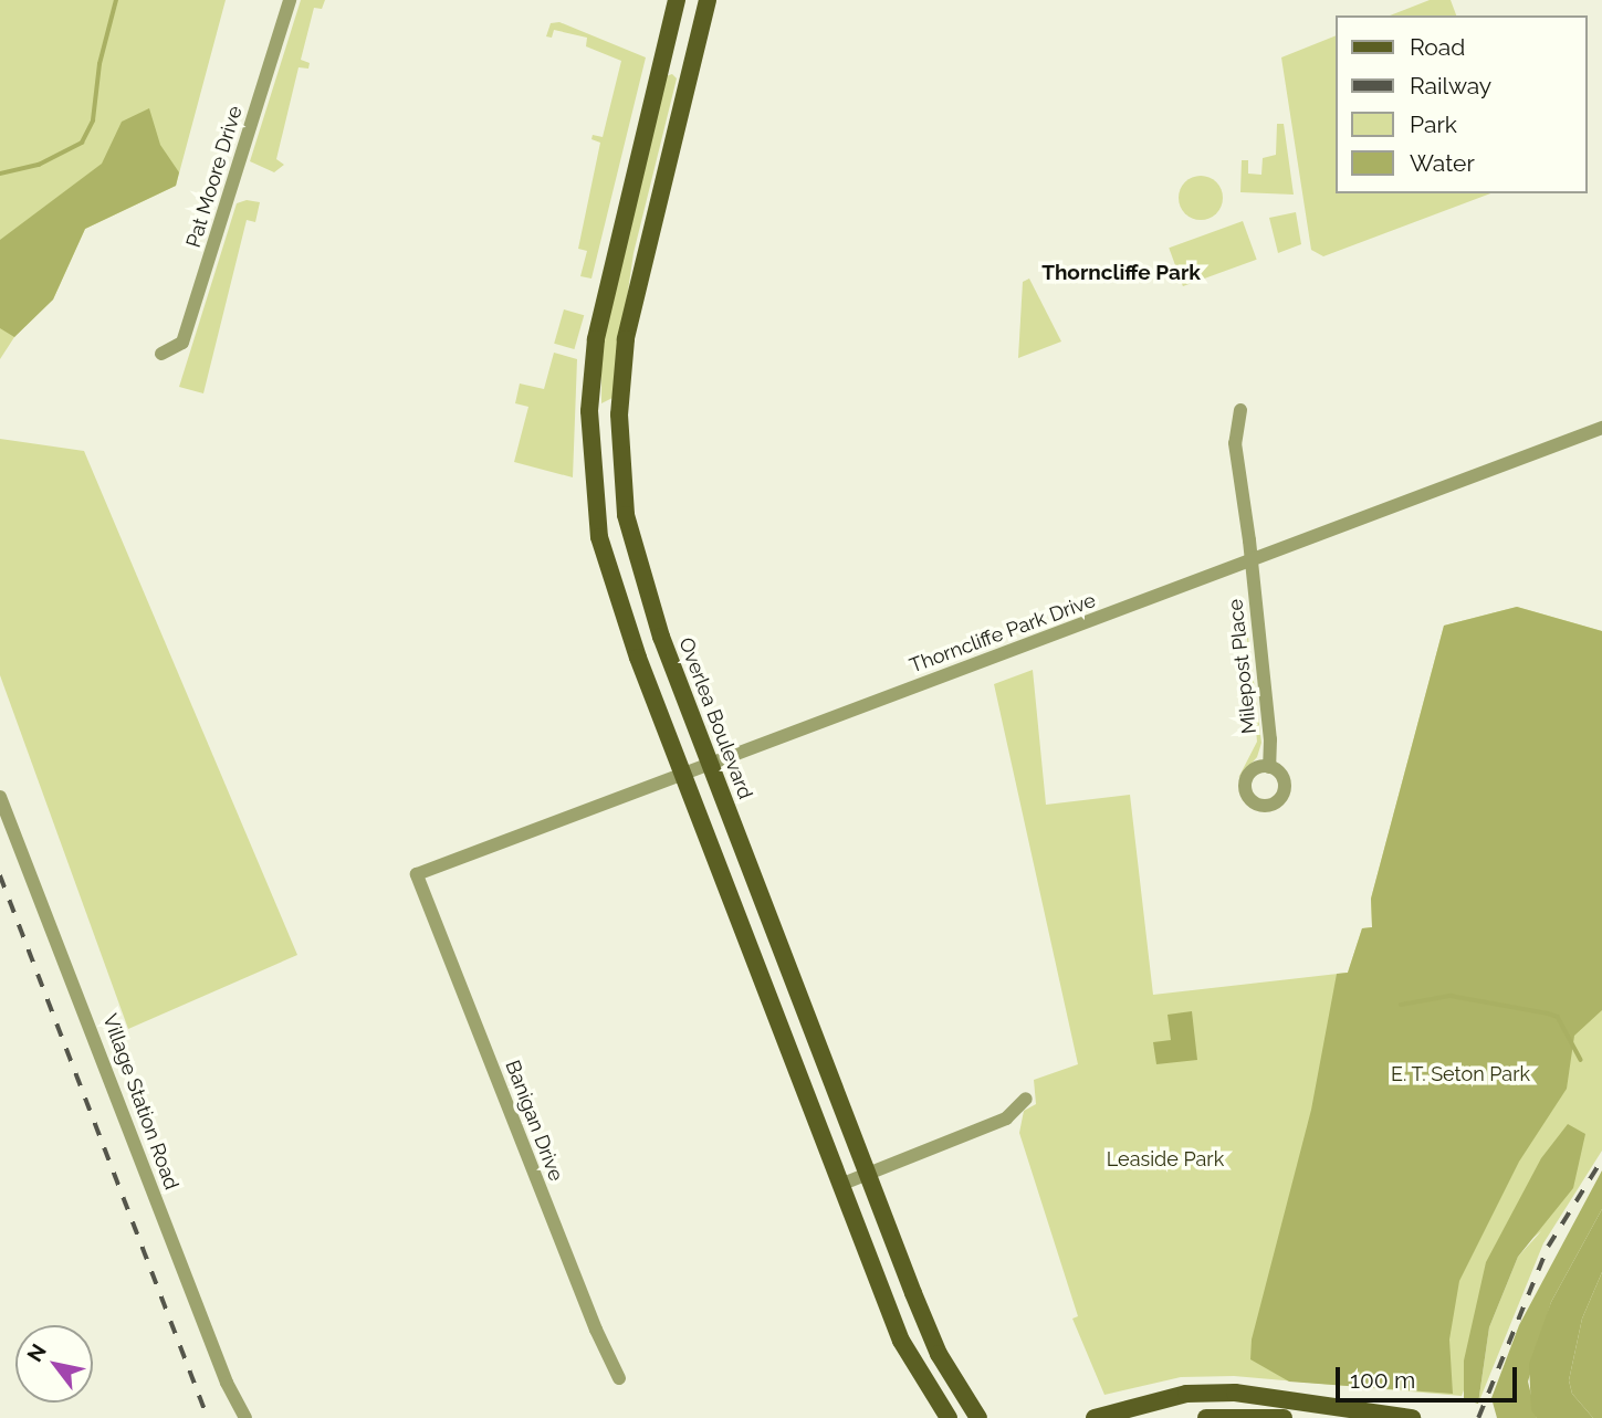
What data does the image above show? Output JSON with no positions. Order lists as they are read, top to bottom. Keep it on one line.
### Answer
{"streets":{"main road":["Overlea Boulevard"],"street":["Pat Moore Drive","Thorncliffe Park Drive","Milepost Place","Village Station Road","Banigan Drive"]},"crossings":[["Thorncliffe Park Drive","Milepost Place"],["Thorncliffe Park Drive","Overlea Boulevard"],["Thorncliffe Park Drive","Banigan Drive"]],"districts":["Thorncliffe Park"],"parks":["E. T. Seton Park","Leaside Park"],"legend":["Road","Railway","Park","Water"],"scale_bar":"100 m","north":"top left"}
